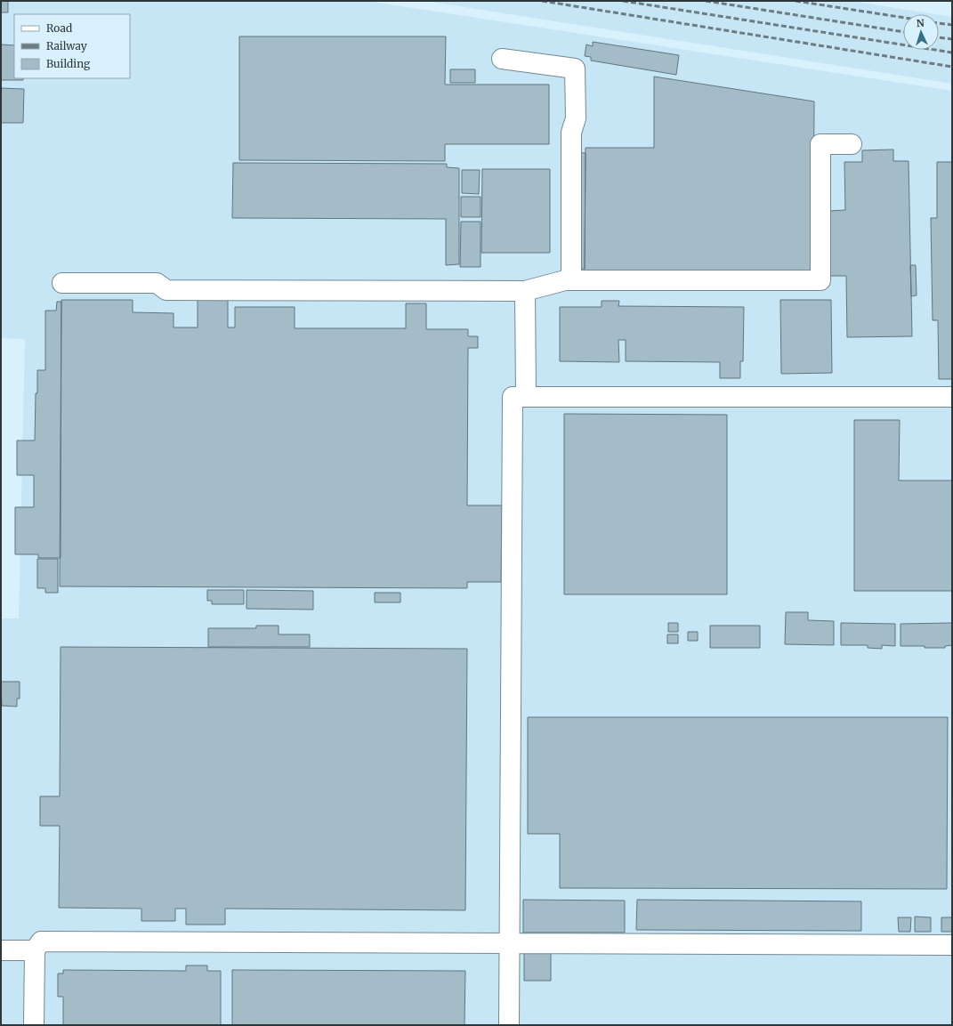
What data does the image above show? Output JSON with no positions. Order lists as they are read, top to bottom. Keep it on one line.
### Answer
{"legend":["Road","Railway","Building"],"north":"top"}
